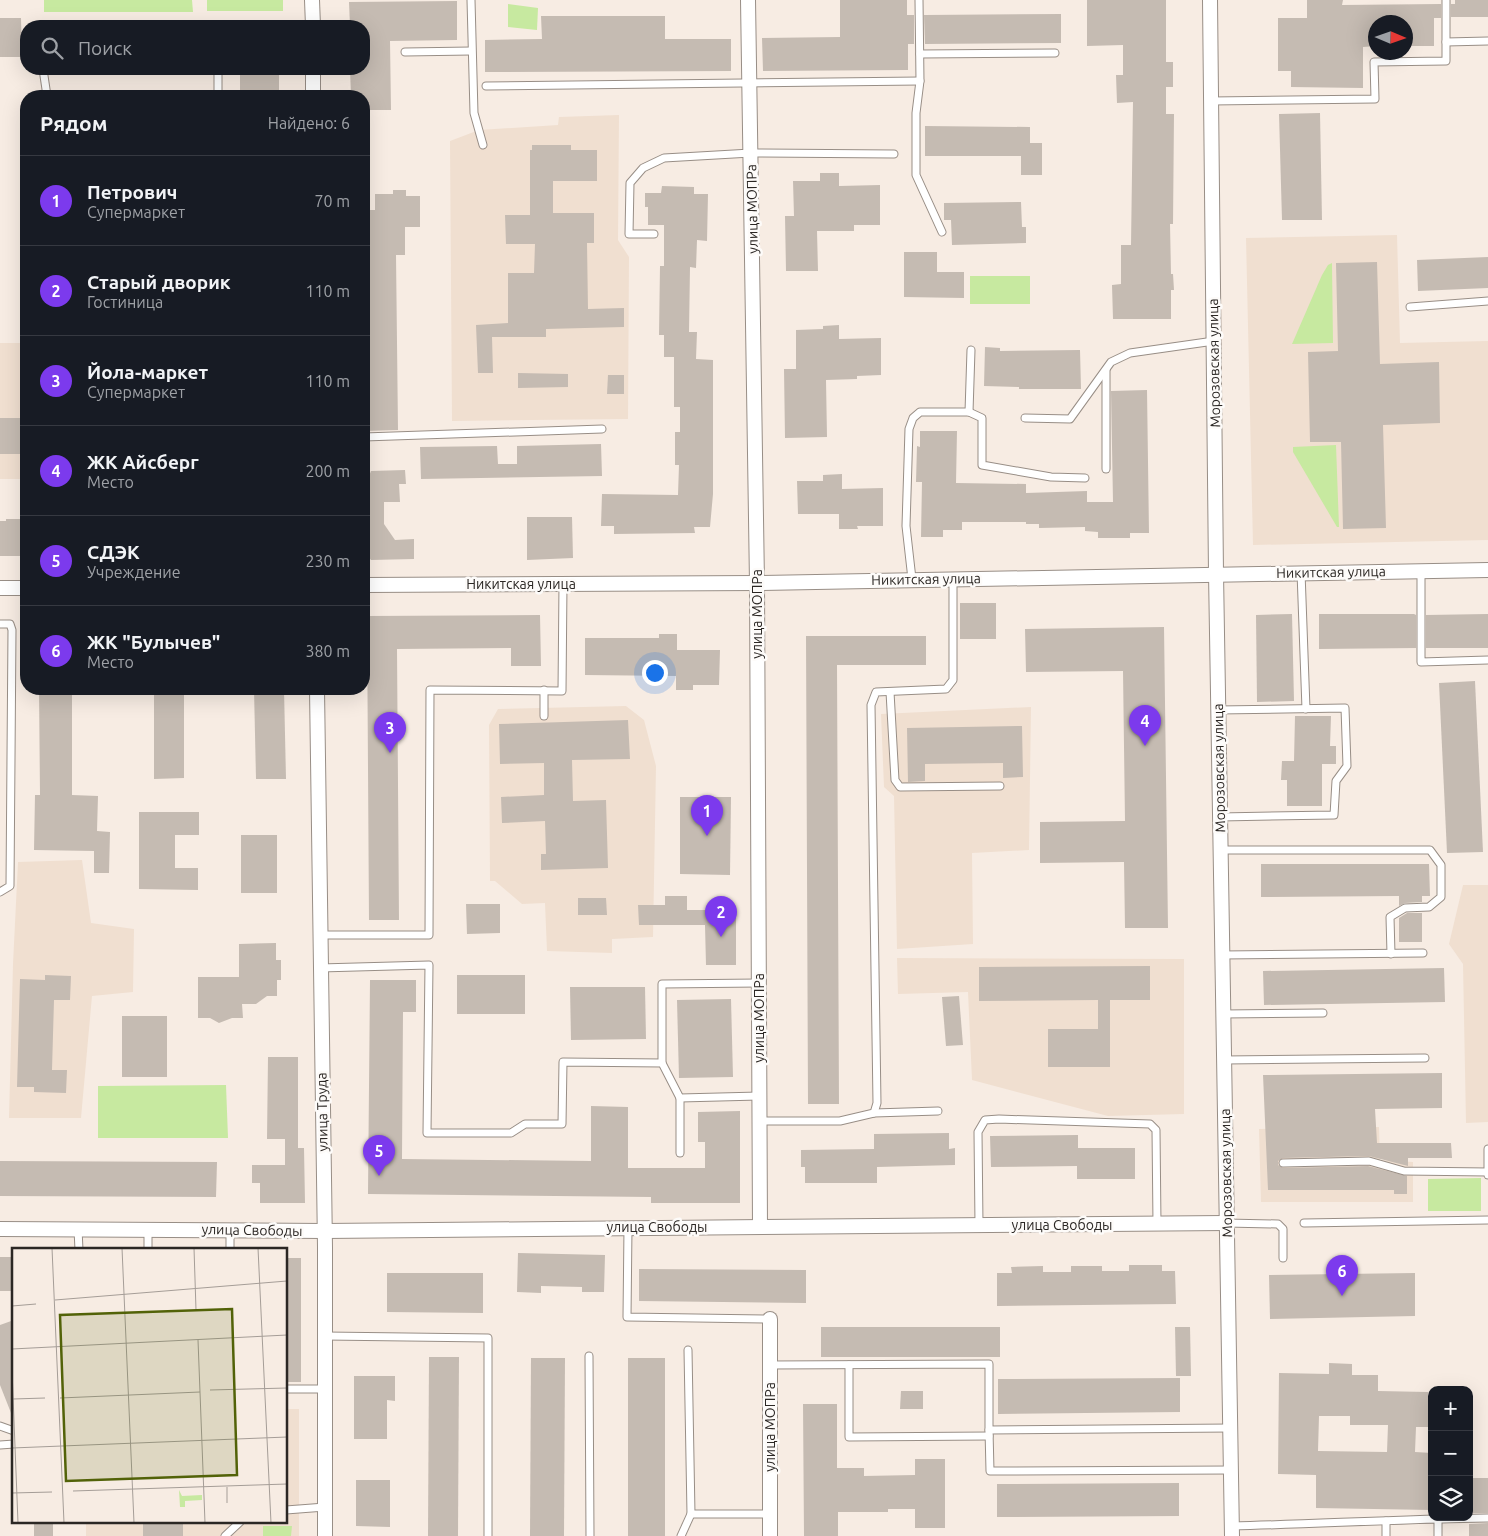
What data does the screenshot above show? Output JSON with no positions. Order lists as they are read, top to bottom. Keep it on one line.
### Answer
{"streets":{"street":["улица МОПРа","Морозовская улица","Никитская улица","улица Труда","улица Свободы"]},"crossings":[["улица МОПРа","Никитская улица"],["улица МОПРа","улица Свободы"],["Морозовская улица","Никитская улица"],["Морозовская улица","улица Свободы"],["улица Труда","улица Свободы"]],"north":"right","page":{"search":"Поиск","heading":["Рядом","Найдено: 6"],"list":[{"mark":"1","name":"Петрович","note":"Супермаркет","value":"70 m"},{"mark":"2","name":"Старый дворик","note":"Гостиница","value":"110 m"},{"mark":"3","name":"Йола-маркет","note":"Супермаркет","value":"110 m"},{"mark":"4","name":"ЖК Айсберг","note":"Место","value":"200 m"},{"mark":"5","name":"СДЭК","note":"Учреждение","value":"230 m"},{"mark":"6","name":"ЖК \"Булычев\"","note":"Место","value":"380 m"}],"pins":["4","3","1","2","5","6"],"map_buttons":["+","−"]}}
